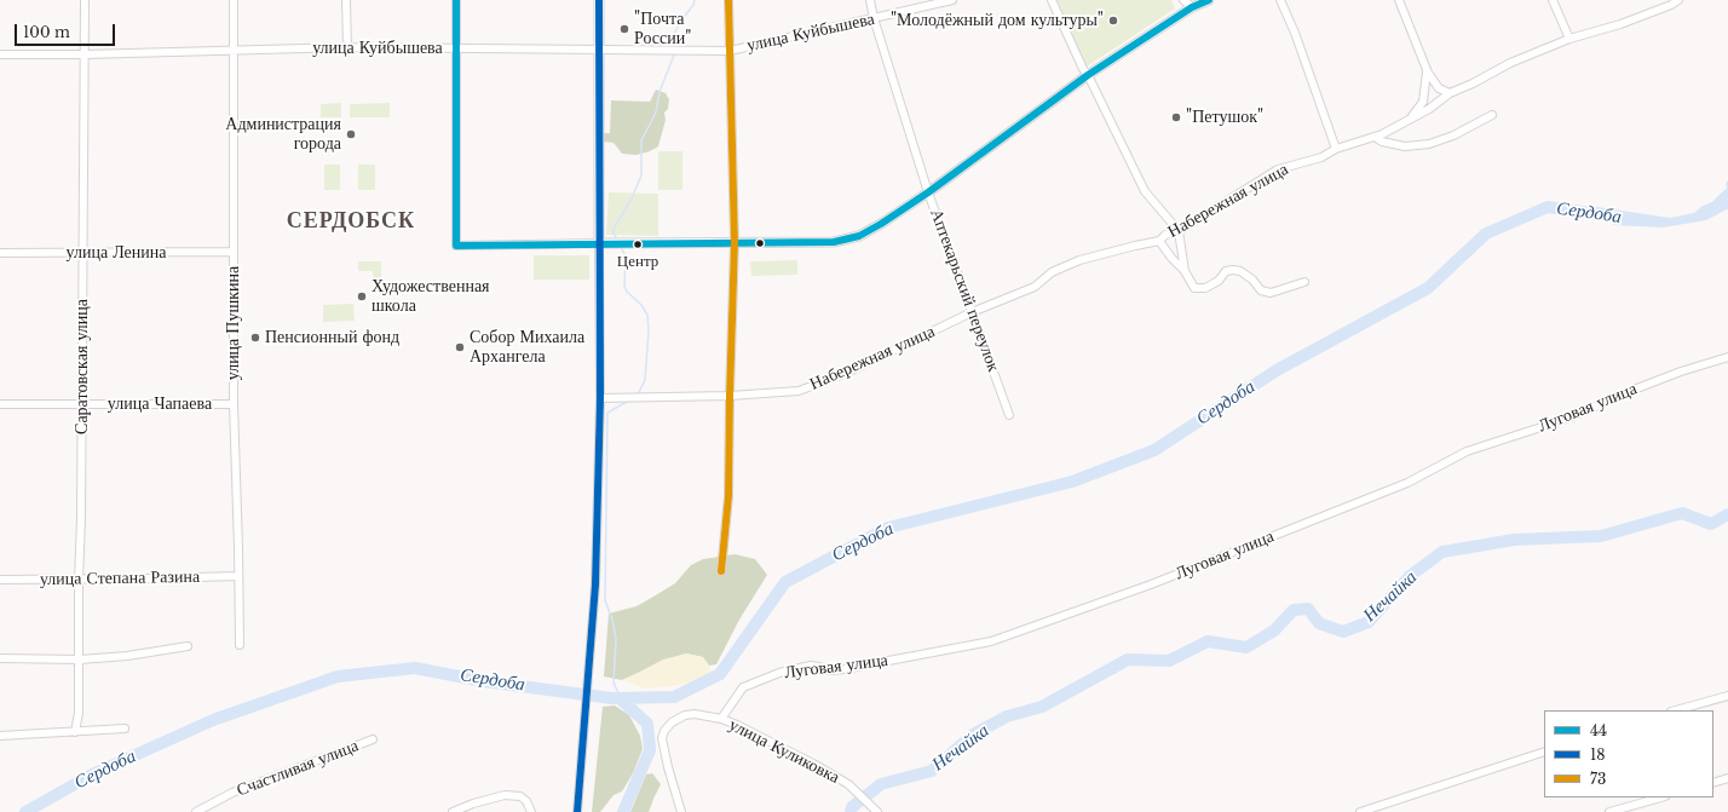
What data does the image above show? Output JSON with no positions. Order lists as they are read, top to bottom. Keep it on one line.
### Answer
{"streets":{"street":["улица Куйбышева","Набережная улица","улица Ленина","Аптекарьский переулок","улица Пушкина","Саратовская улица","улица Чапаева","Луговая улица","улица Степана Разина","улица Куликовка","Счастливая улица"]},"crossings":[["улица Куйбышева","Аптекарьский переулок"],["улица Куйбышева","улица Пушкина"],["улица Куйбышева","Саратовская улица"],["Набережная улица","Аптекарьский переулок"],["улица Ленина","улица Пушкина"],["улица Ленина","Саратовская улица"],["улица Пушкина","улица Чапаева"],["улица Пушкина","улица Степана Разина"],["Саратовская улица","улица Чапаева"],["Саратовская улица","улица Степана Разина"],["Луговая улица","улица Куликовка"]],"districts":["СЕРДОБСК"],"water":["Сердоба","Нечайка"],"places":["\"Молодёжный дом культуры\"","\"Почта России\"","\"Петушок\"","Администрация города","Центр","Художественная школа","Пенсионный фонд","Собор Михаила Архангела"],"lines":["transit line 44","transit line 18","transit line 73"],"legend":["44","18","73"],"scale_bar":"100 m"}
